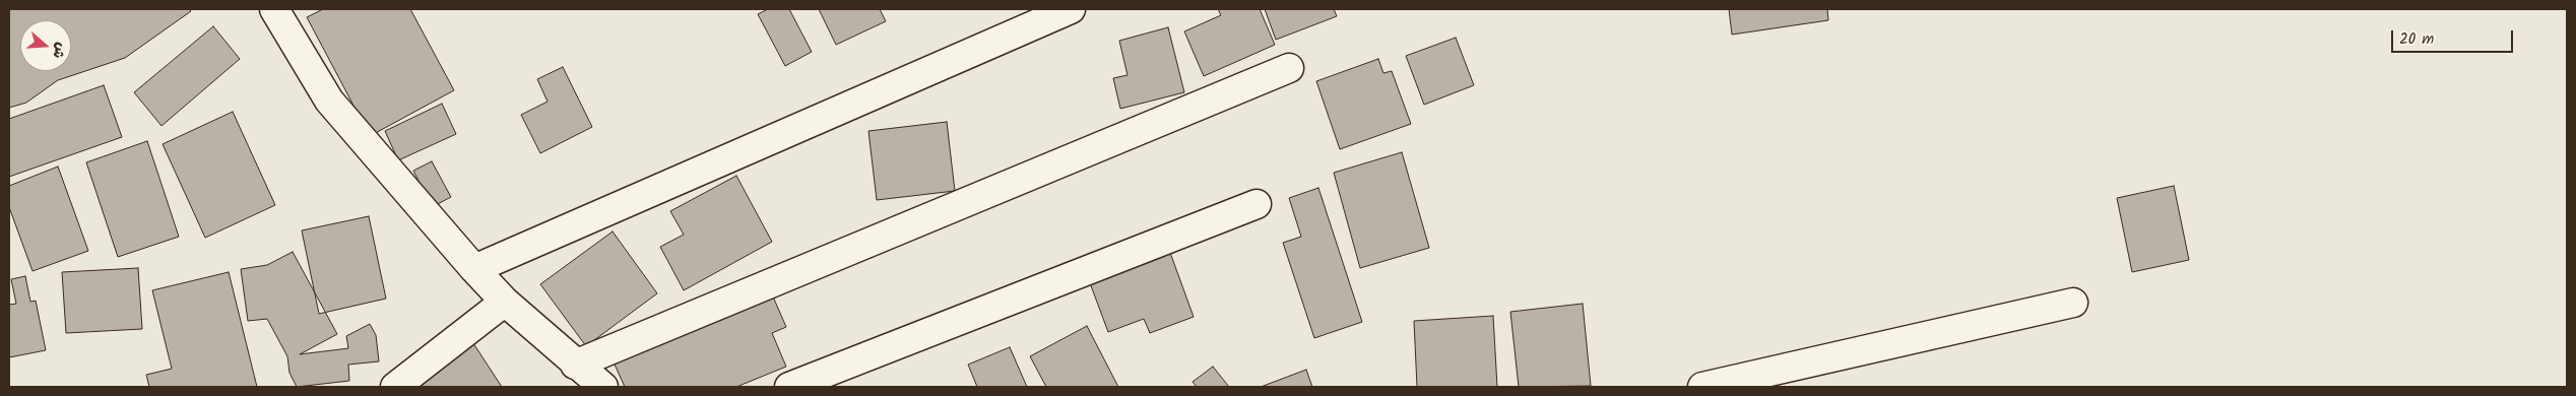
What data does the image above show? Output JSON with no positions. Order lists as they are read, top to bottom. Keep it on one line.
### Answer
{"scale_bar":"20 m","north":"right"}
